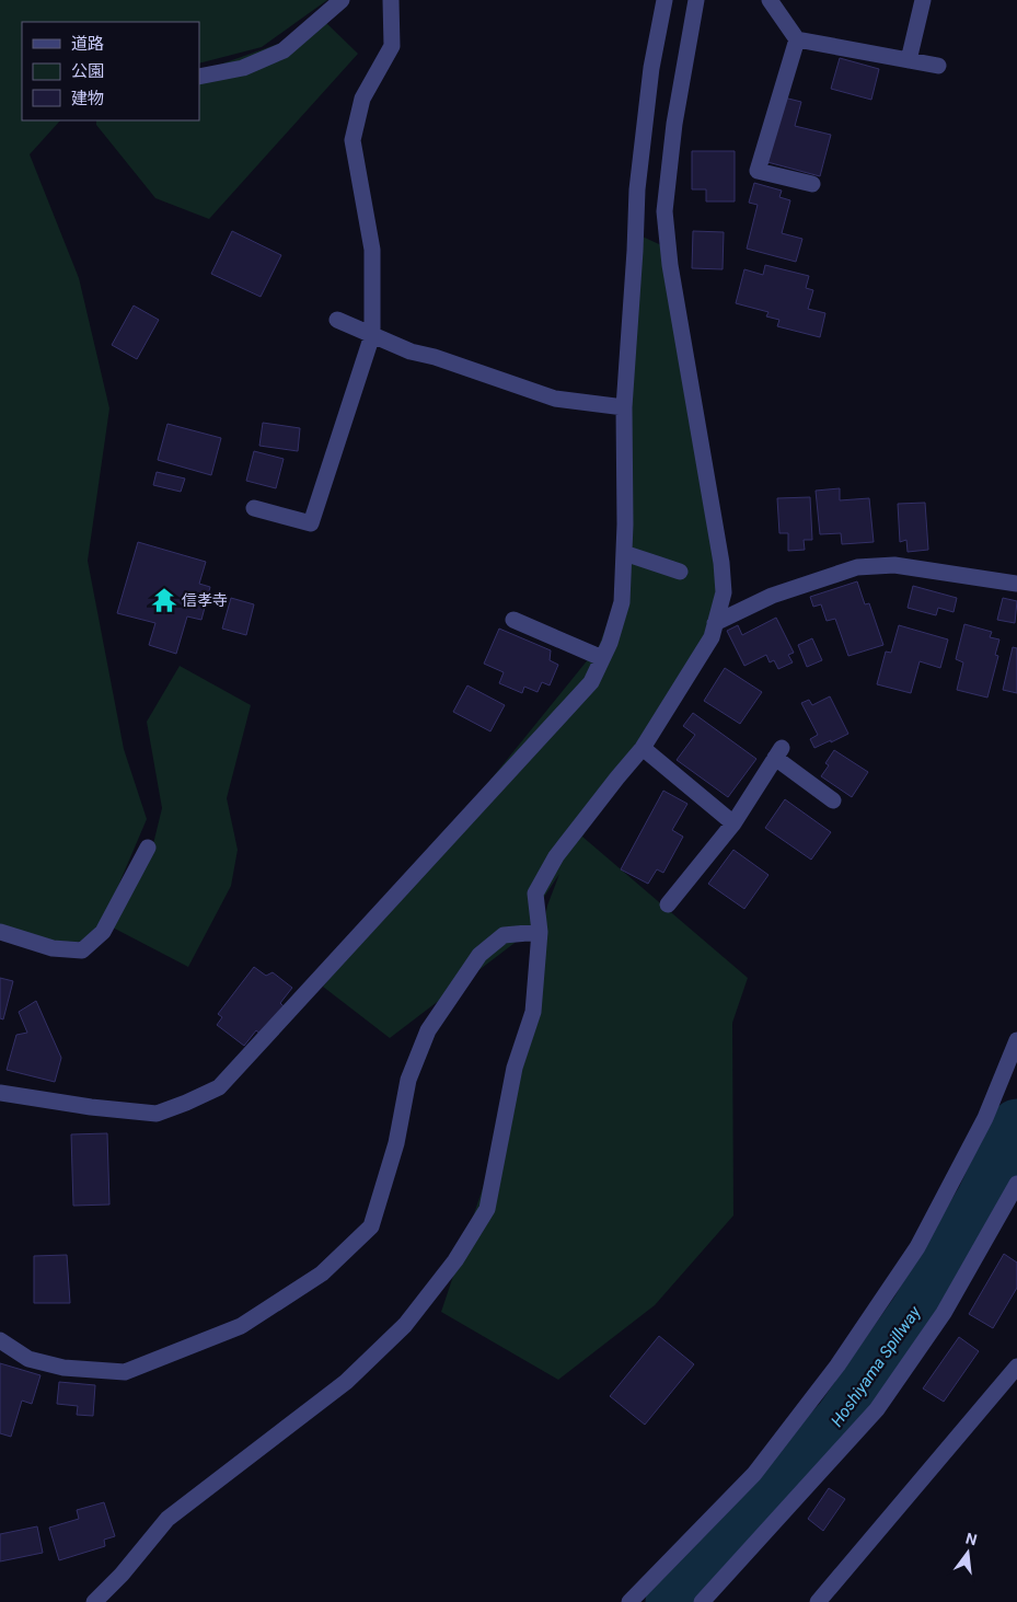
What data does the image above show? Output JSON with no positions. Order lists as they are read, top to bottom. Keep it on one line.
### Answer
{"water":["Hoshiyama Spillway"],"places":{"temple":["信孝寺"]},"legend":["道路","公園","建物"],"north":"top"}
